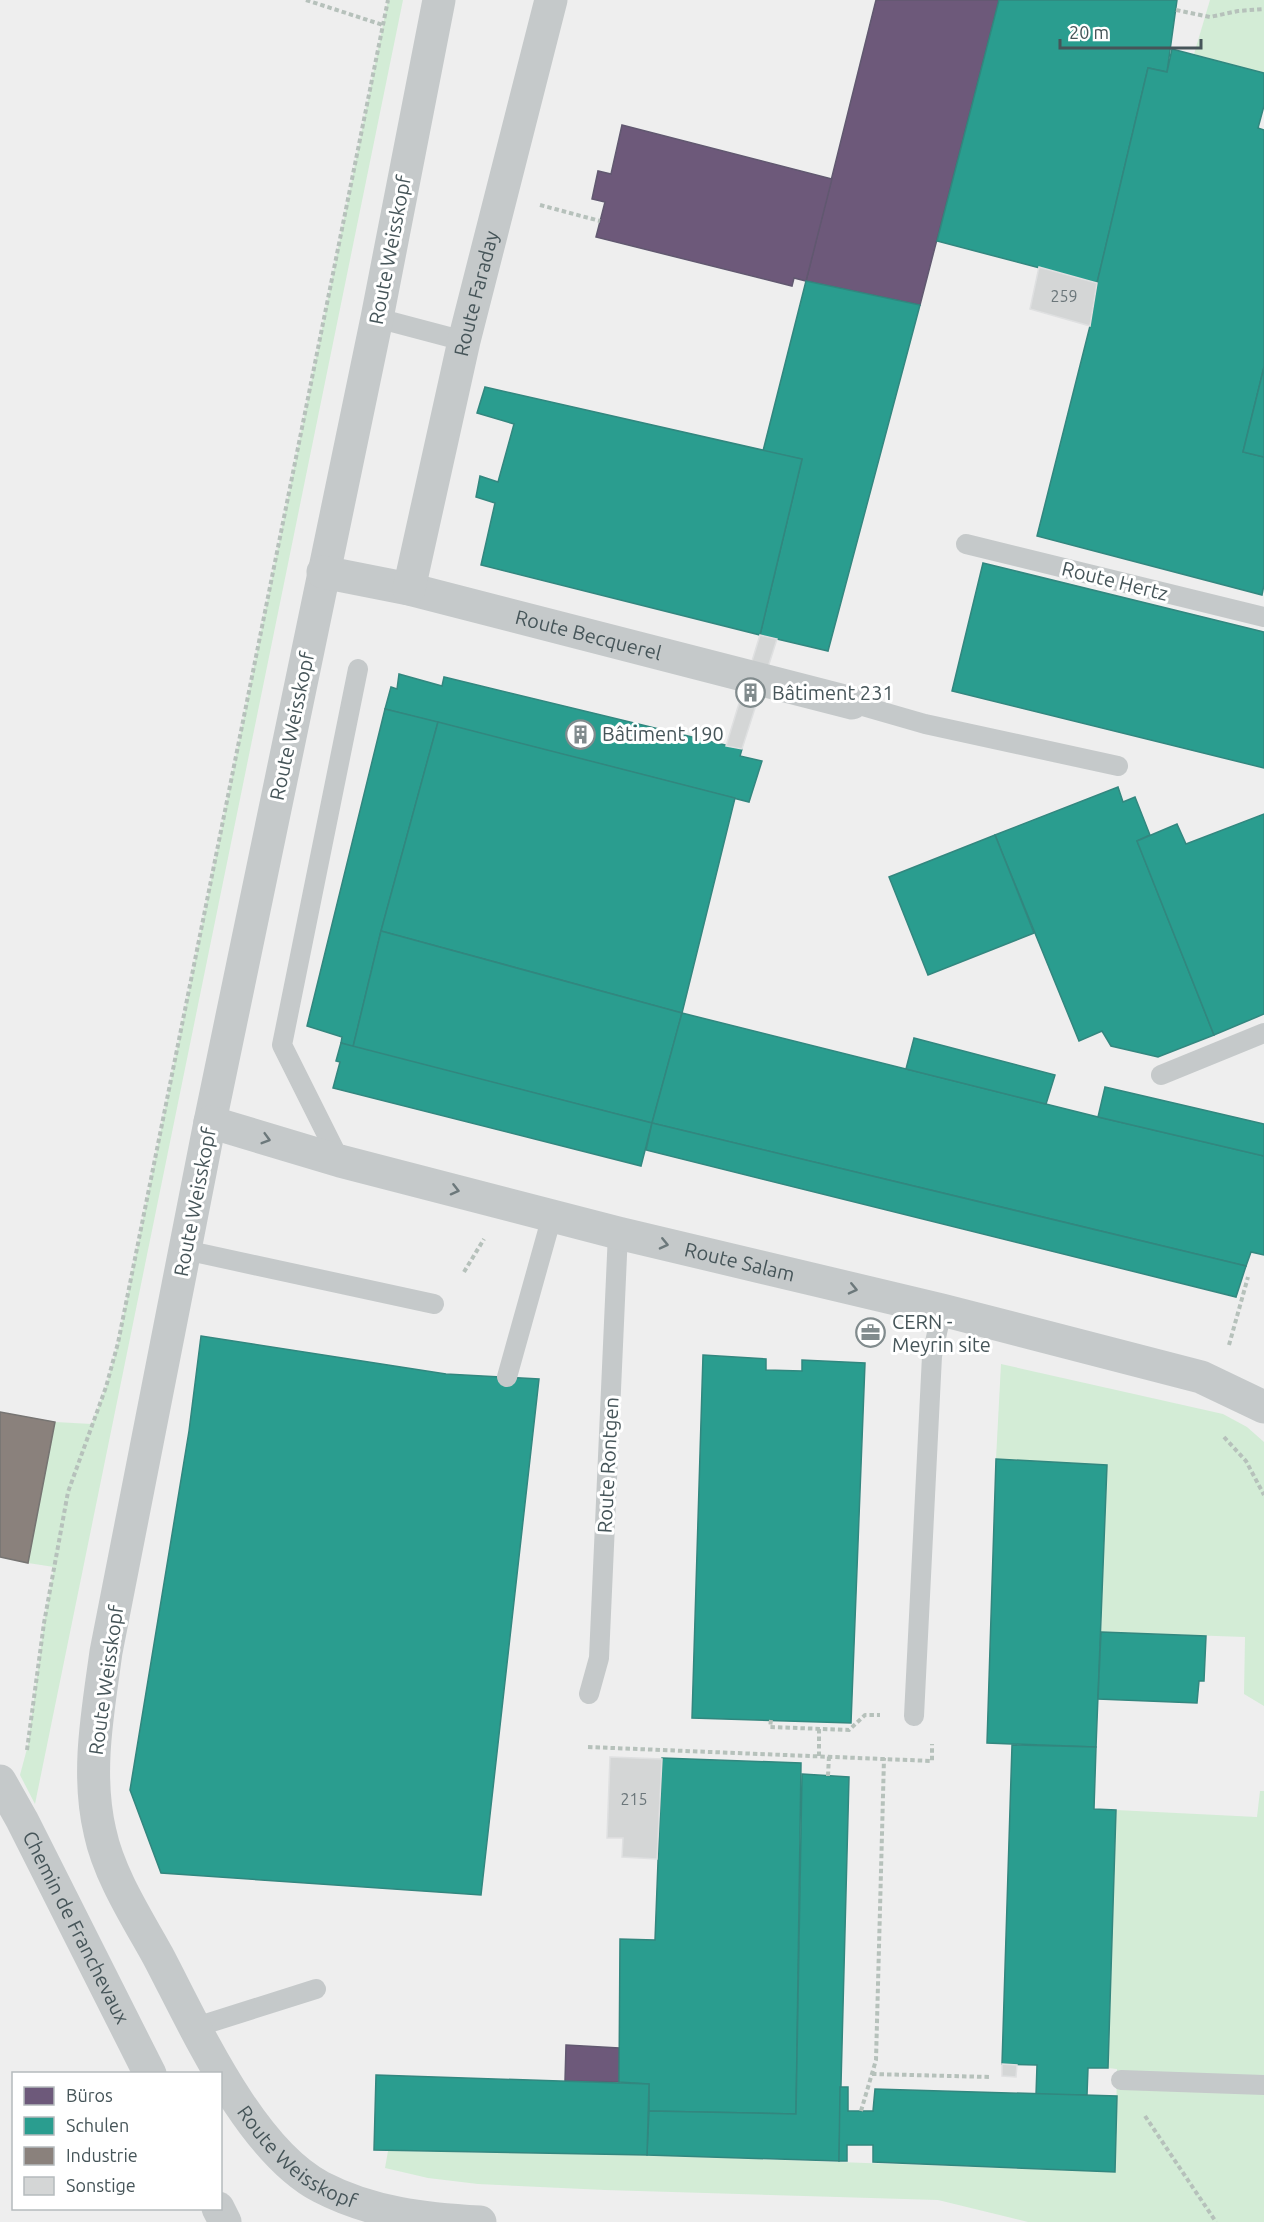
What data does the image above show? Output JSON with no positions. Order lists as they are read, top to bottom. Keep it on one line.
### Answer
{"streets":{"street":["Route Weisskopf","Route Faraday","Route Becquerel","Route Salam","Chemin de Franchevaux"],"lane":["Route Hertz","Route Rontgen"]},"crossings":[["Route Weisskopf","Route Becquerel"],["Route Weisskopf","Route Salam"],["Route Faraday","Route Becquerel"],["Route Salam","Route Rontgen"]],"one_way":["Route Salam"],"places":{"building":["Bâtiment 231","Bâtiment 190"],"office":["CERN - Meyrin site"]},"house_numbers":["259","215"],"legend":["Büros","Schulen","Industrie","Sonstige"],"scale_bar":"20 m"}
